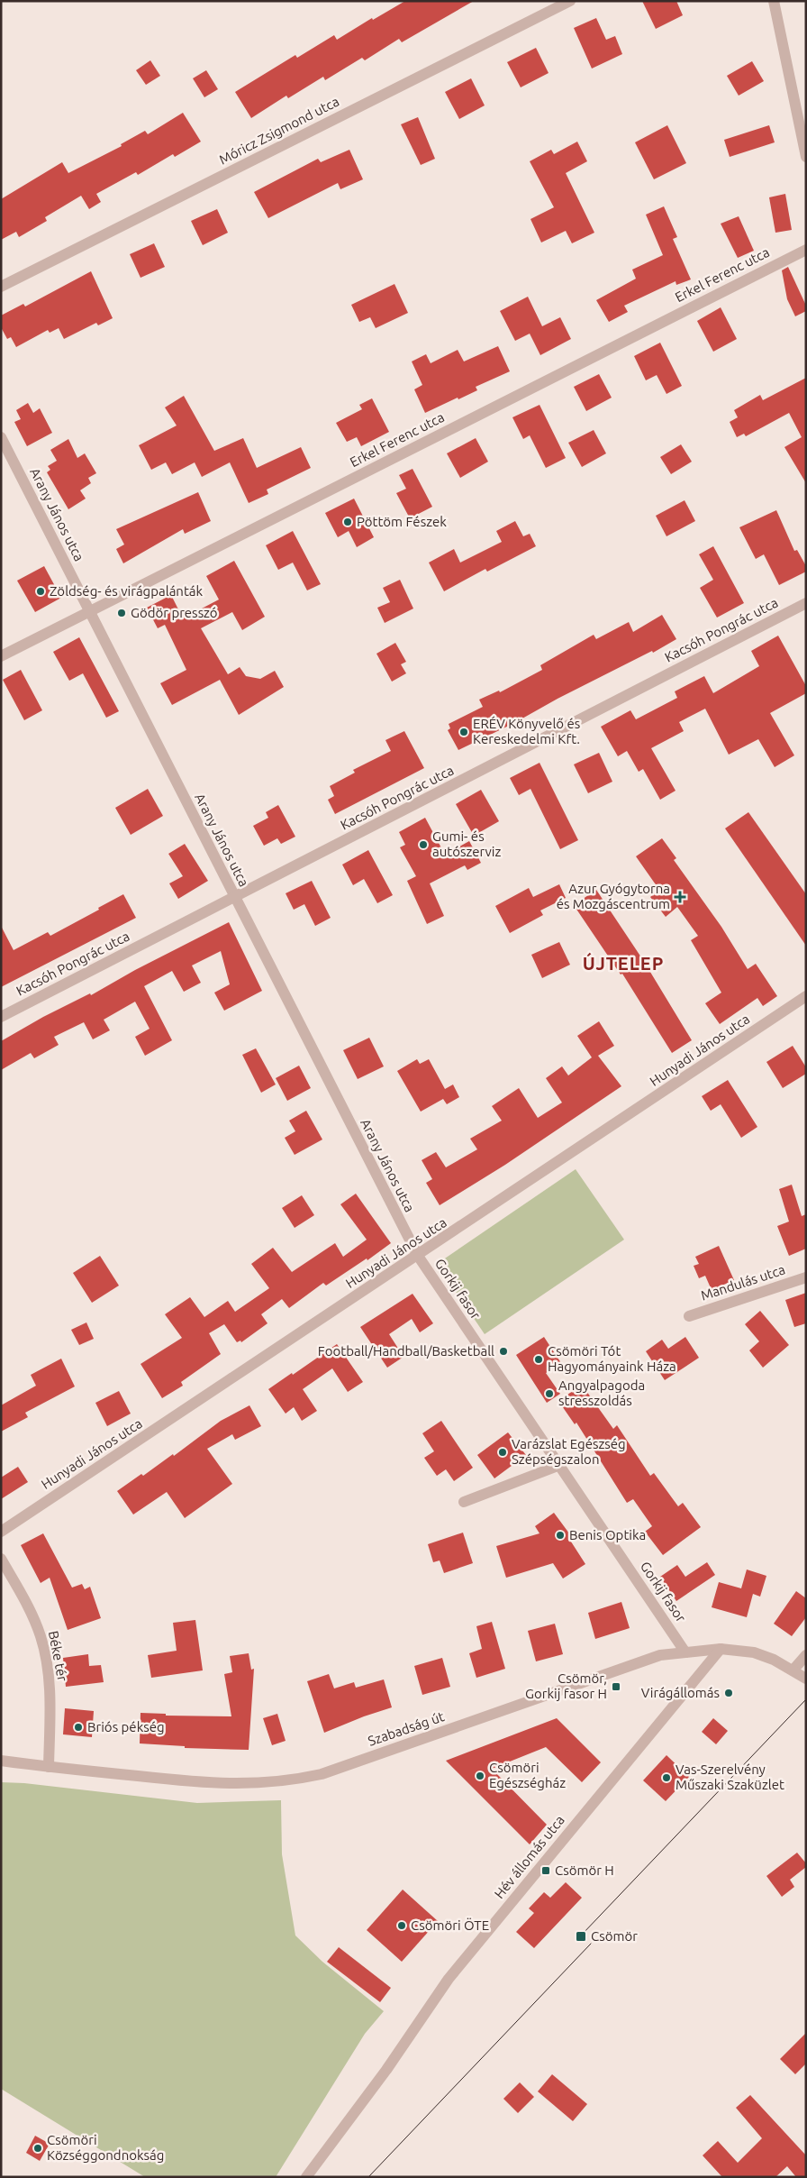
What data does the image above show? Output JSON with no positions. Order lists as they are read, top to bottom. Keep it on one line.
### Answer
{"streets":{"street":["Móricz Zsigmond utca","Erkel Ferenc utca","Arany János utca","Kacsóh Pongrác utca","Hunyadi János utca","Mandulás utca","Gorkij fasor","Béke tér","Szabadság út","Hév állomás utca"]},"crossings":[["Erkel Ferenc utca","Arany János utca"],["Arany János utca","Kacsóh Pongrác utca"],["Arany János utca","Hunyadi János utca"],["Arany János utca","Gorkij fasor"],["Hunyadi János utca","Gorkij fasor"],["Gorkij fasor","Szabadság út"],["Béke tér","Szabadság út"],["Szabadság út","Hév állomás utca"]],"districts":["ÚJTELEP"],"places":{"other":["Pöttöm Fészek","Zöldség- és virágpalánták","Gödör presszó","ERÉV Könyvelő és Kereskedelmi Kft.","Gumi- és autószerviz","Football/Handball/Basketball","Csömöri Tót Hagyományaink Háza","Angyalpagoda stresszoldás","Varázslat Egészség Szépségszalon","Benis Optika","Virágállomás","Briós pékség","Csömöri Egészségház","Vas-Szerelvény Műszaki Szaküzlet","Csömöri ÖTE","Csömöri Községgondnokság"],"health":["Azur Gyógytorna és Mozgáscentrum"],"transit":["Csömör, Gorkij fasor H","Csömör H","Csömör"]}}
